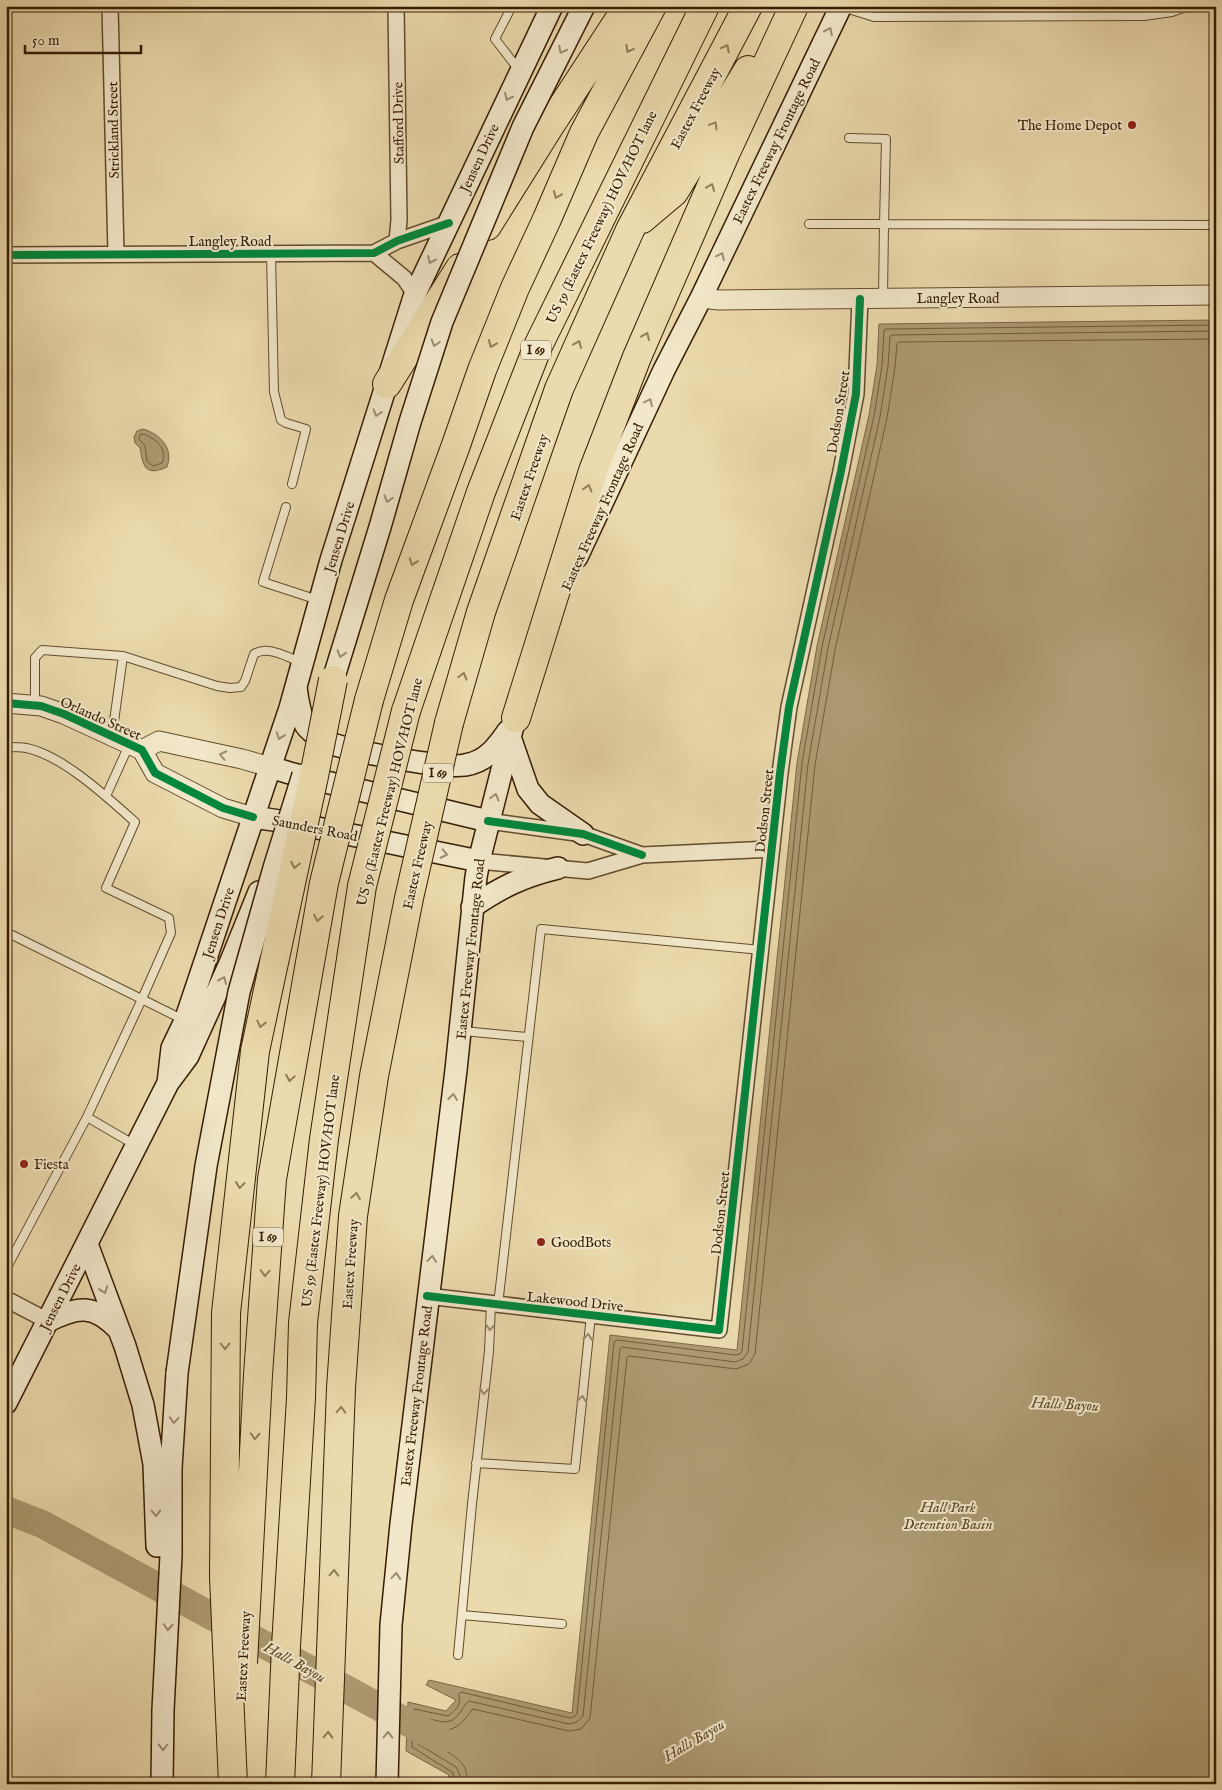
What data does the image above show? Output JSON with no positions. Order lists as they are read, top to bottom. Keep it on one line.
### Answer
{"streets":{"highway":["Eastex Freeway","US 59 (Eastex Freeway) HOV/HOT lane","I 69"],"main road":["Eastex Freeway Frontage Road","Jensen Drive","Saunders Road"],"street":["Stafford Drive","Strickland Street","Langley Road","Dodson Street","Orlando Street","Lakewood Drive"]},"crossings":[["Stafford Drive","Langley Road"],["Strickland Street","Langley Road"],["Eastex Freeway Frontage Road","Langley Road"],["Eastex Freeway Frontage Road","Saunders Road"],["Eastex Freeway Frontage Road","Lakewood Drive"],["Jensen Drive","Langley Road"],["Jensen Drive","Orlando Street"],["Jensen Drive","Saunders Road"],["Langley Road","Dodson Street"],["Dodson Street","Saunders Road"],["Dodson Street","Lakewood Drive"],["Orlando Street","Saunders Road"]],"one_way":["Eastex Freeway Frontage Road"],"water":["Halls Bayou","Hall Park Detention Basin"],"places":["The Home Depot","Fiesta","GoodBots"],"scale_bar":"50 m"}
